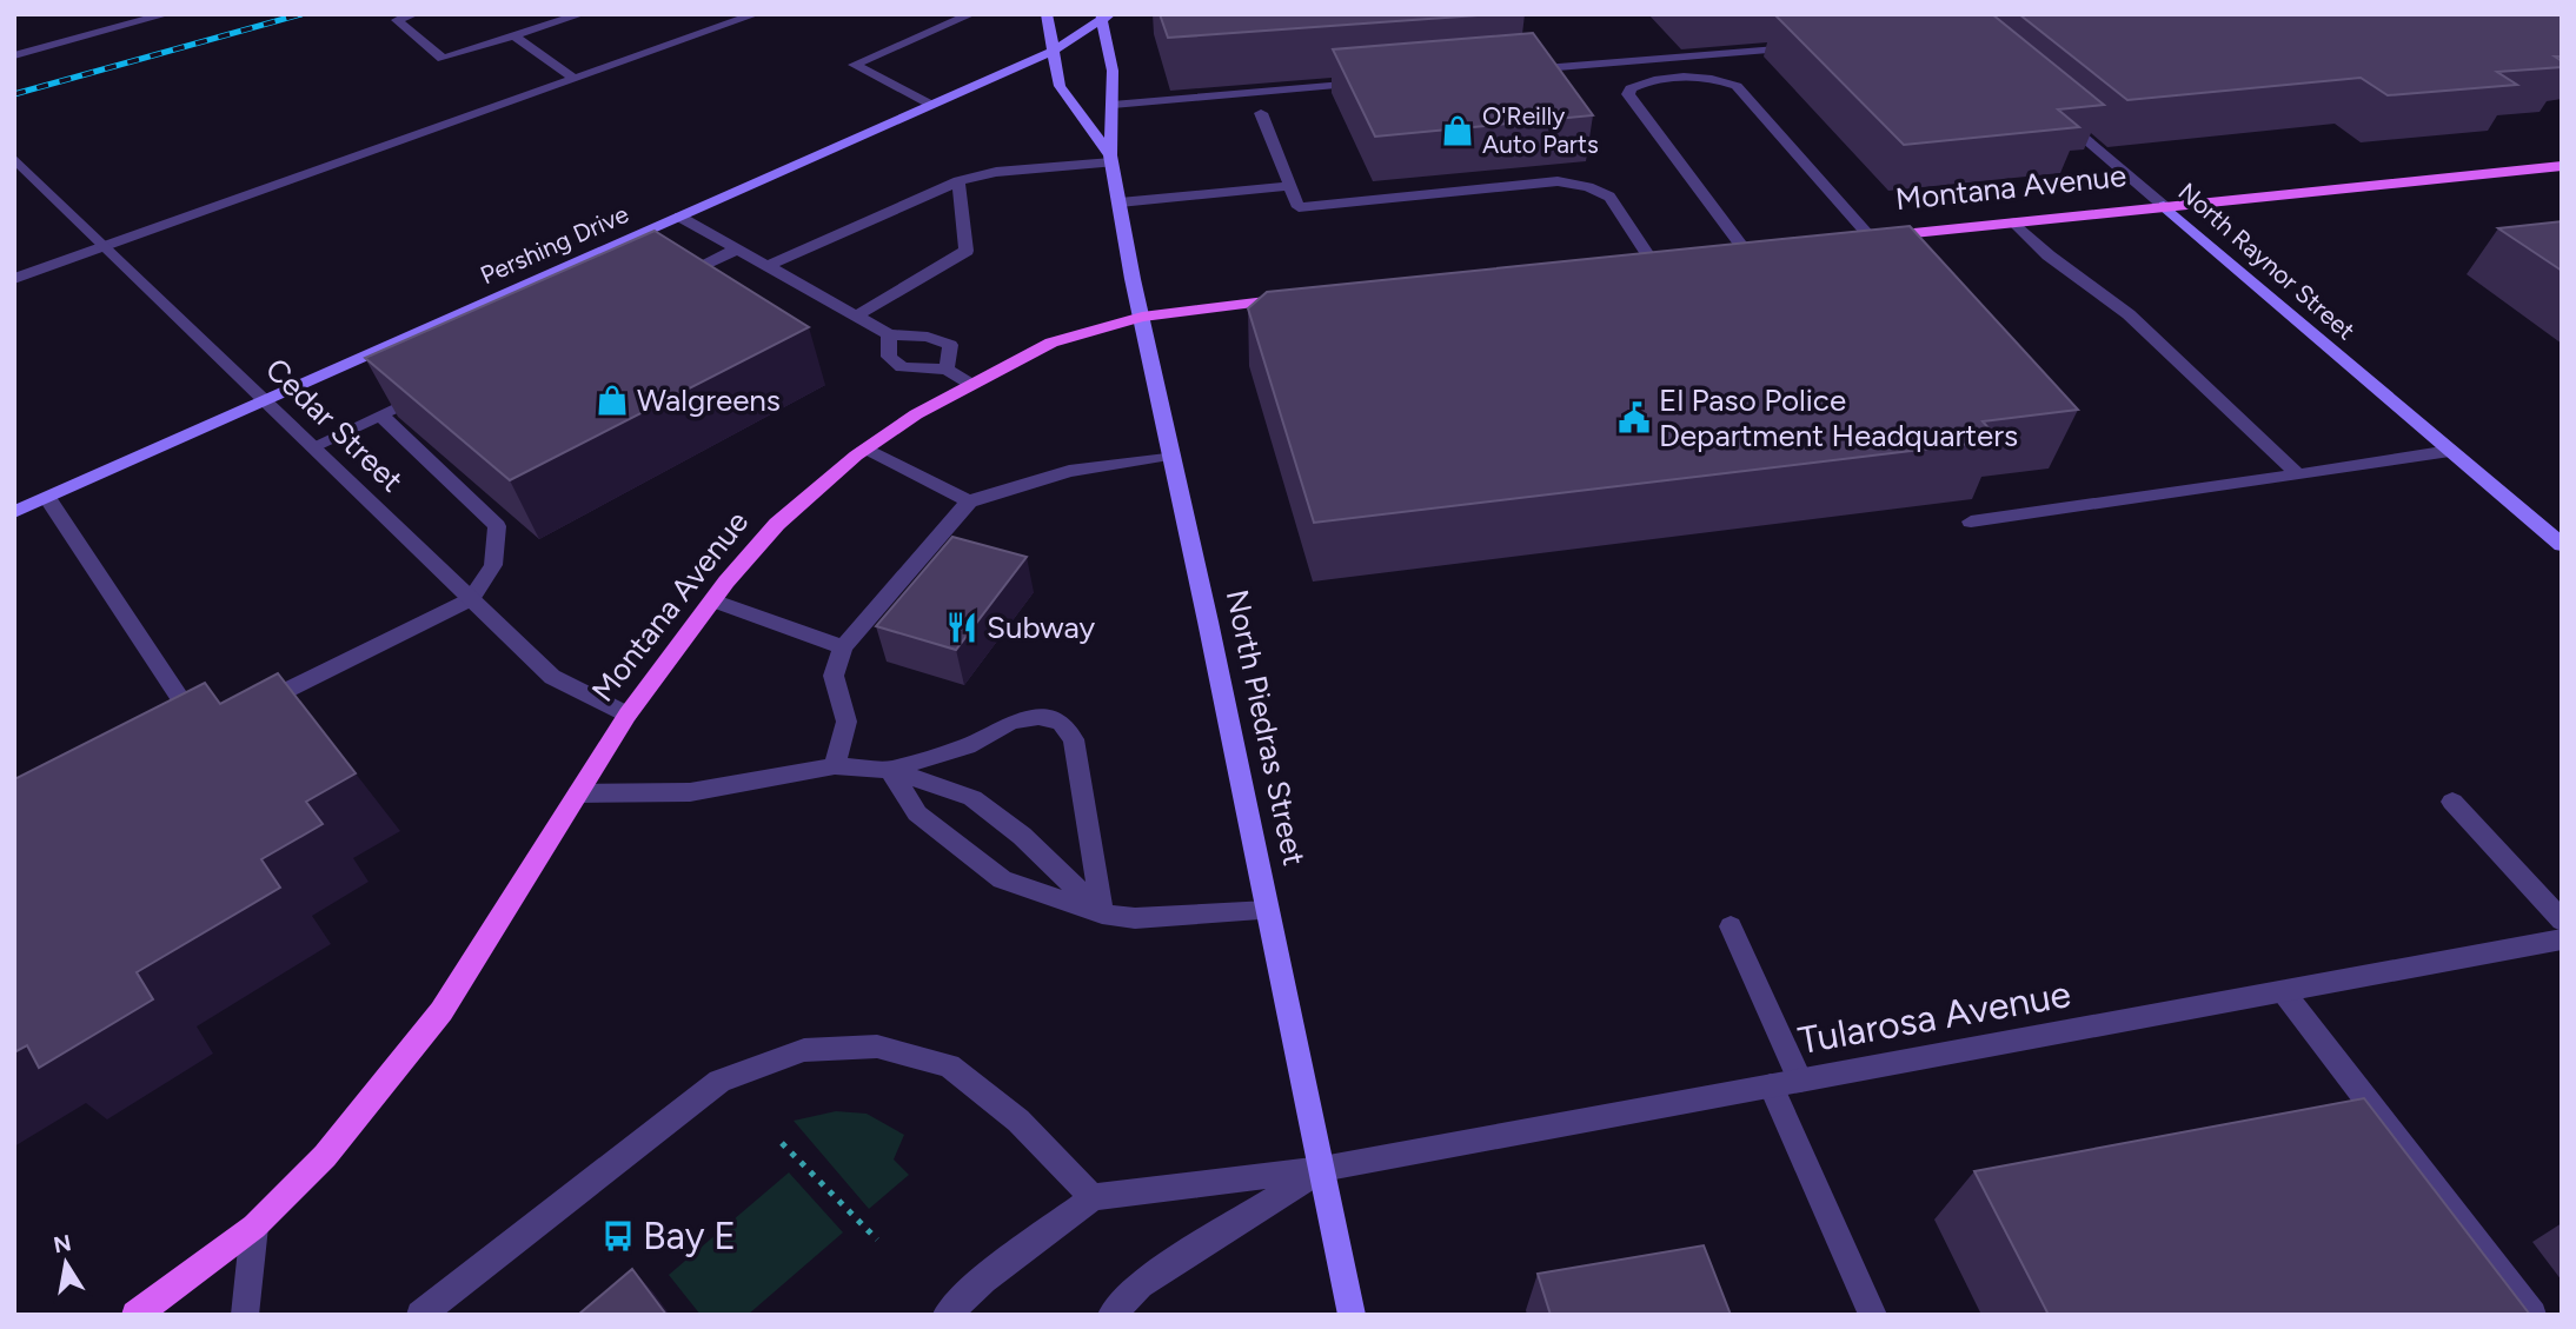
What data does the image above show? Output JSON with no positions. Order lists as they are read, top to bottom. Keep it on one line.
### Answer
{"streets":{"main road":["Montana Avenue","Pershing Drive","North Raynor Street","North Piedras Street"],"street":["Cedar Street","Tularosa Avenue"]},"crossings":[["Montana Avenue","North Raynor Street"],["Montana Avenue","Cedar Street"],["Montana Avenue","North Piedras Street"],["Pershing Drive","Cedar Street"],["Pershing Drive","North Piedras Street"],["North Piedras Street","Tularosa Avenue"]],"places":{"shop":["O'Reilly Auto Parts","Walgreens"],"public building":["El Paso Police Department Headquarters"],"restaurant":["Subway"],"bus stop":["Bay E"]},"north":"top"}
